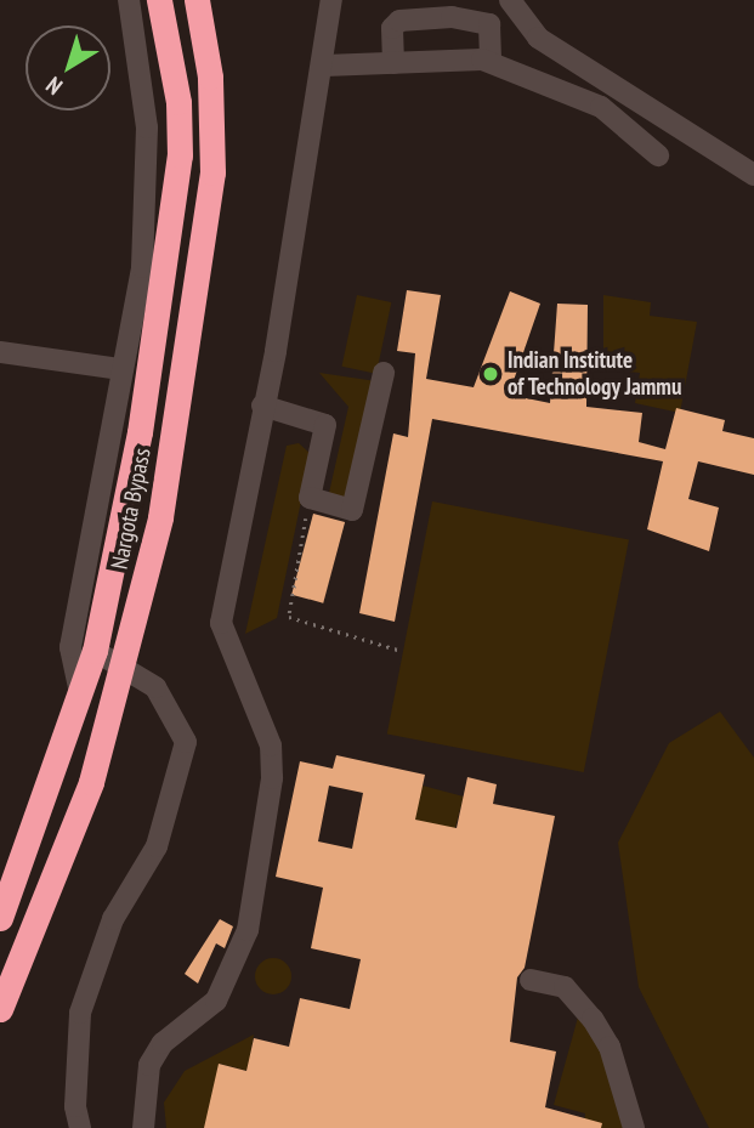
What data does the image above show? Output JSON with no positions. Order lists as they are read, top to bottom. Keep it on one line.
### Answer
{"streets":{"highway":["Nargota Bypass"]},"places":["Indian Institute of Technology Jammu"],"north":"bottom left"}
